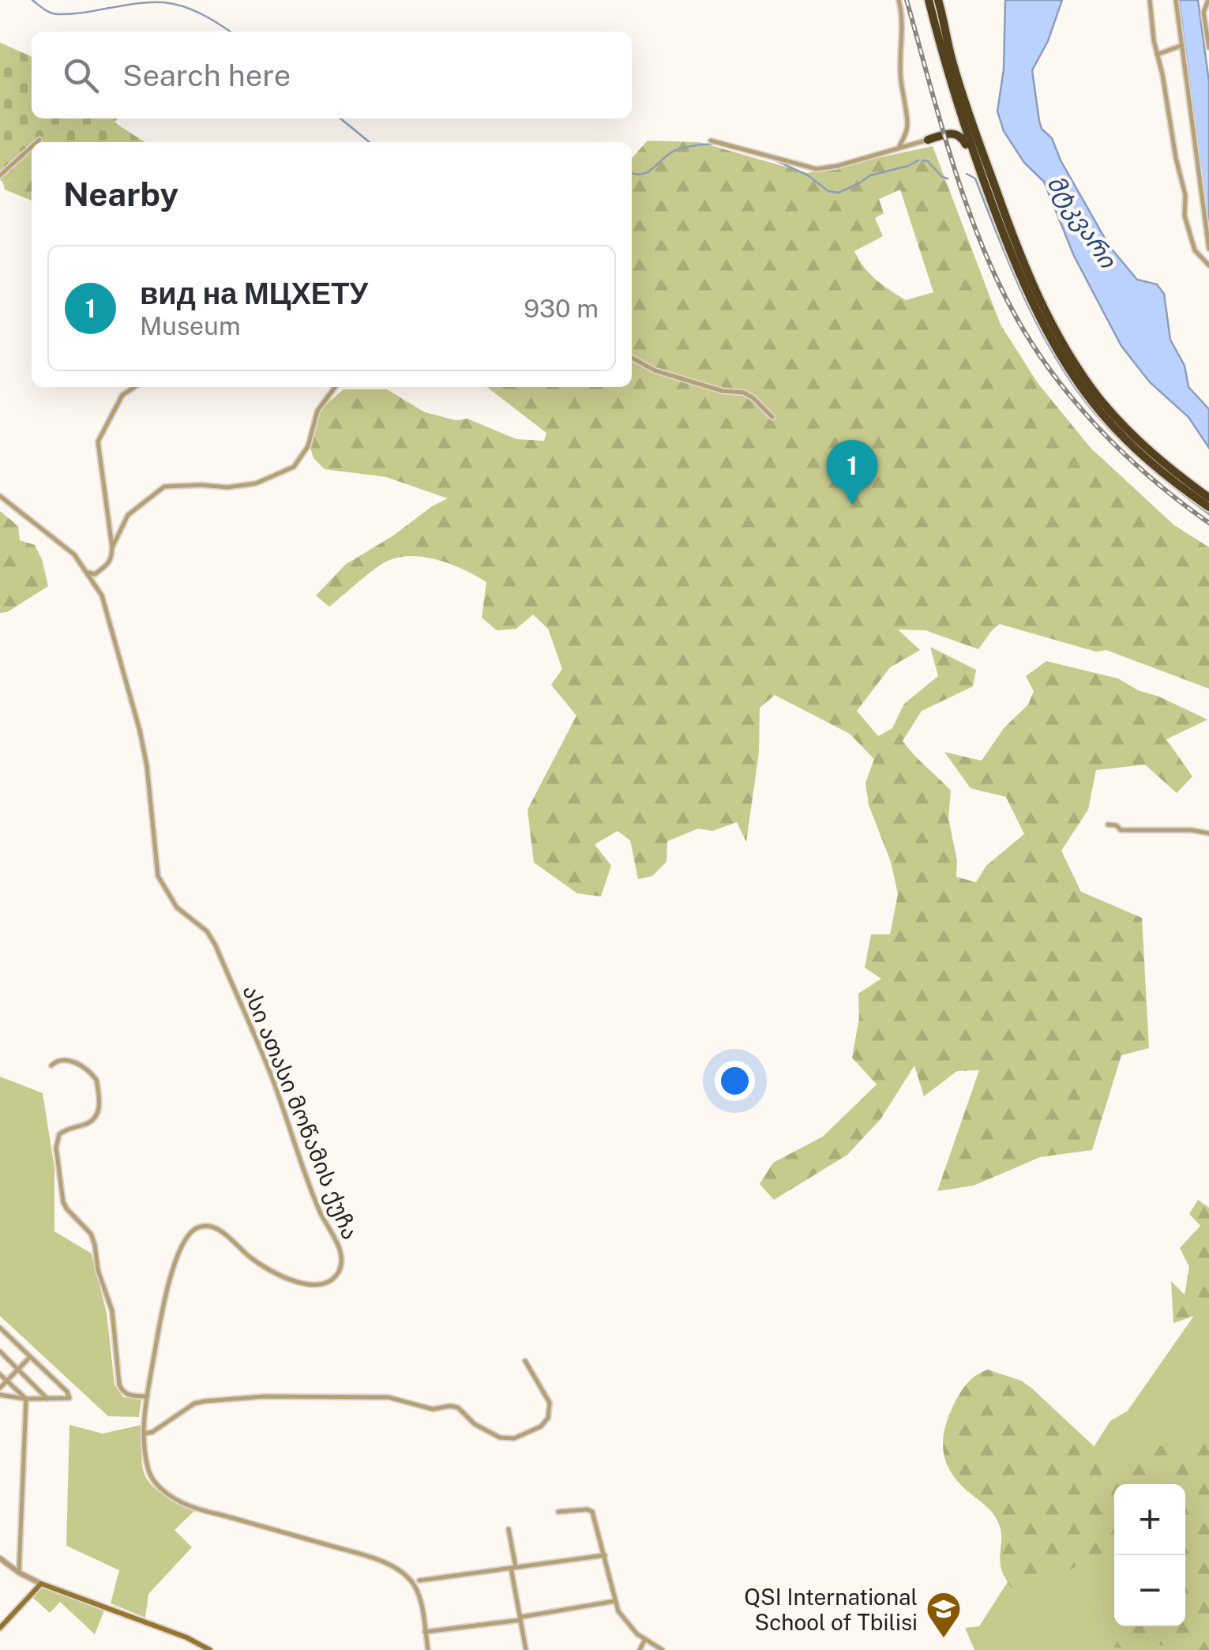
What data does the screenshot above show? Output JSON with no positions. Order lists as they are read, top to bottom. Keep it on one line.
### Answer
{"streets":{"street":["ასი ათასი მოწამის ქუჩა"]},"water":["მტკვარი"],"places":{"school or university":["QSI International School of Tbilisi"]},"page":{"search":"Search here","heading":"Nearby","list":[{"mark":"1","name":"вид на МЦХЕТУ","note":"Museum","value":"930 m"}],"pins":"1","map_buttons":["+","−"]}}
